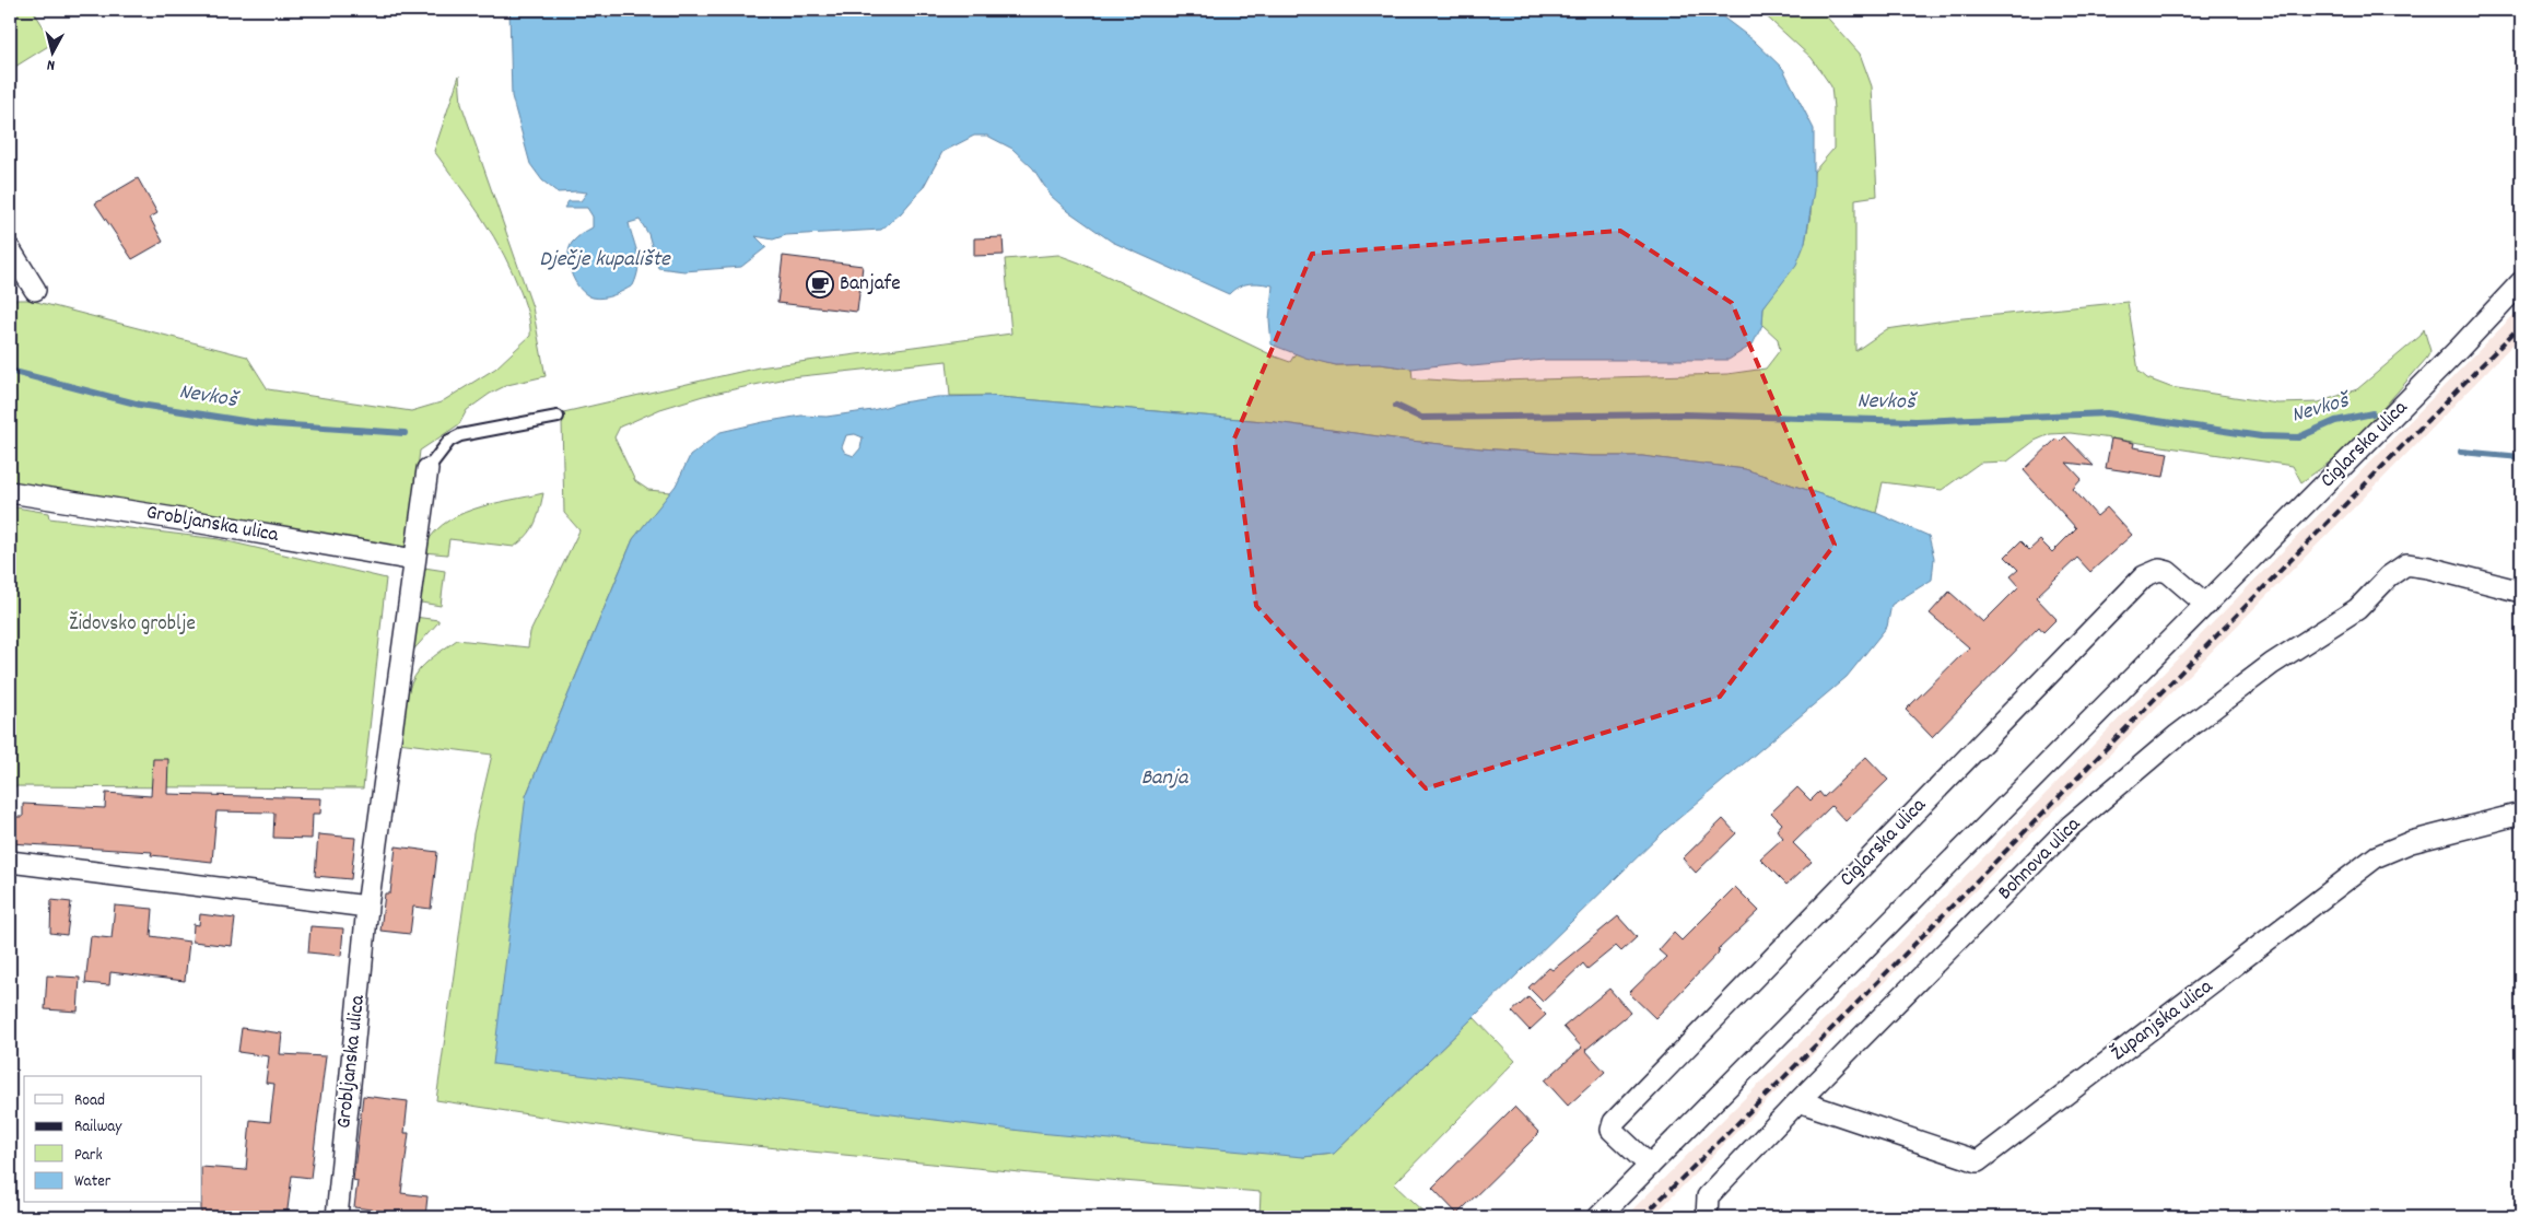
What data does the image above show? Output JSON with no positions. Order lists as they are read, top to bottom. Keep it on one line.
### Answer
{"streets":{"street":["Ciglarska ulica","Grobljanska ulica","Bohnova ulica","Županjska ulica"]},"crossings":[["Bohnova ulica","Županjska ulica"]],"water":["Dječje kupalište","Nevkoš","Banja"],"parks":["Židovsko groblje"],"places":{"cafe":["Banjafe"]},"legend":["Road","Railway","Park","Water"],"north":"bottom"}
